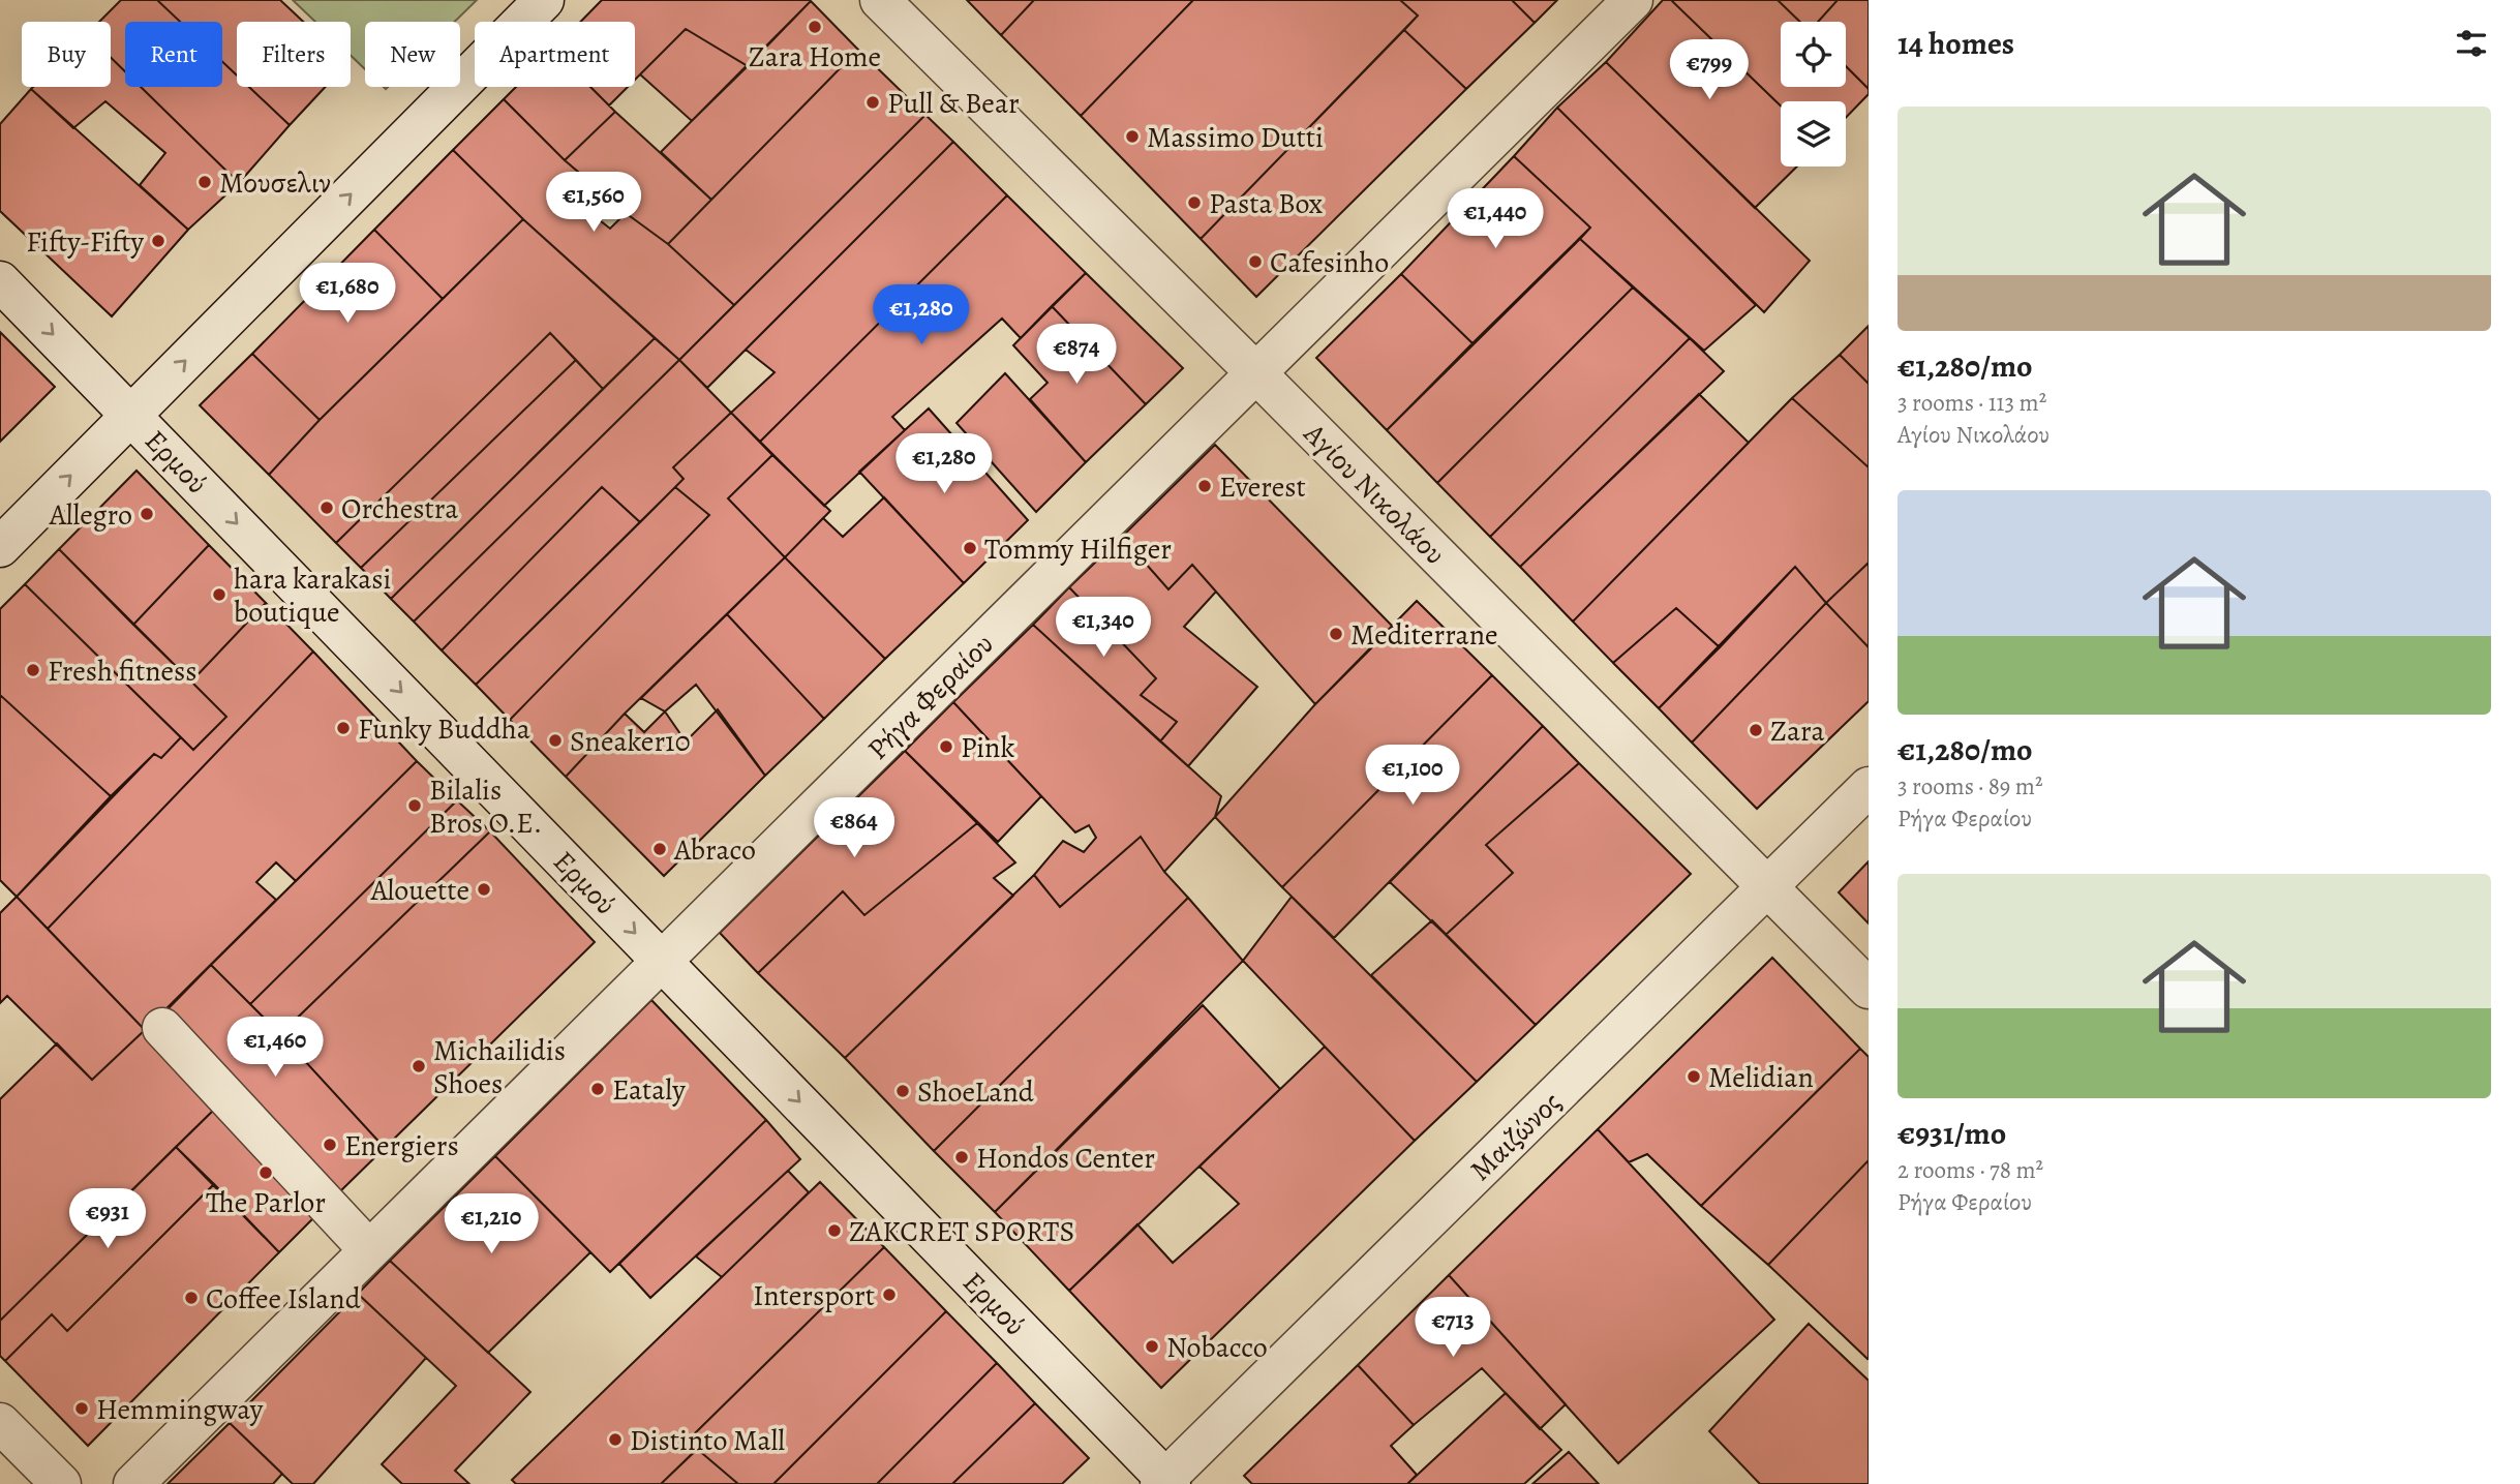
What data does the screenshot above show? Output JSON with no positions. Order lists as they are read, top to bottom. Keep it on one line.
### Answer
{"streets":{"street":["Ερμού","Αγίου Νικολάου","Ρήγα Φεραίου","Μαιζώνος"]},"crossings":[["Ερμού","Ρήγα Φεραίου"],["Ερμού","Μαιζώνος"],["Αγίου Νικολάου","Ρήγα Φεραίου"],["Αγίου Νικολάου","Μαιζώνος"]],"one_way":["Ερμού"],"places":["Zara Home","Pull & Bear","Massimo Dutti","Μουσελιν","Pasta Box","Fifty-Fifty","Cafesinho","Everest","Orchestra","Allegro","Tommy Hilfiger","hara karakasi boutique","Mediterrane","Fresh fitness","Funky Buddha","Zara","Sneaker10","Pink","Bilalis Bros O.E.","Abraco","Alouette","Michailidis Shoes","Melidian","Eataly","ShoeLand","Energiers","Hondos Center","The Parlor","ZAKCRET SPORTS","Intersport","Coffee Island","Nobacco","Hemmingway","Distinto Mall"],"page":{"heading":"14 homes","chip":["Buy","Rent","Filters","New","Apartment"],"price":["€799","€1,560","€1,440","€1,680","€1,280","€874","€1,280","€1,340","€1,100","€864","€1,460","€931","€1,210","€713"],"list":[{"name":"€1,280/mo","note":"3 rooms · 113 m² · Αγίου Νικολάου"},{"name":"€1,280/mo","note":"3 rooms · 89 m² · Ρήγα Φεραίου"},{"name":"€931/mo","note":"2 rooms · 78 m² · Ρήγα Φεραίου"}]}}
